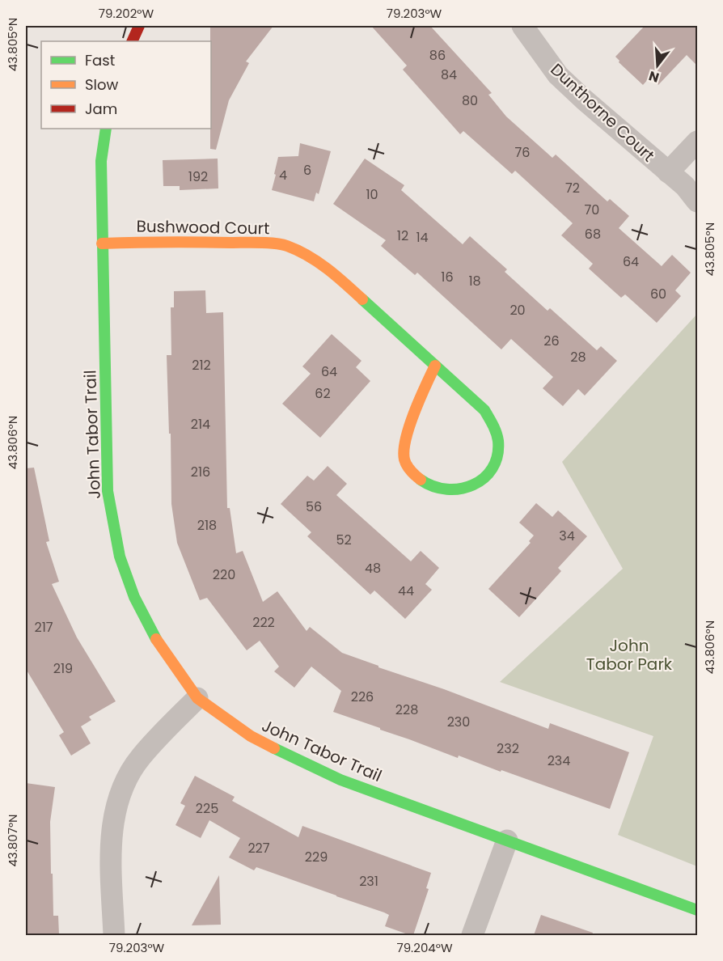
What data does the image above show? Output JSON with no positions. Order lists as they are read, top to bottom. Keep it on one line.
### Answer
{"streets":{"street":["Dunthorne Court","Bushwood Court","John Tabor Trail"]},"crossings":[["Bushwood Court","John Tabor Trail"]],"parks":["John Tabor Park"],"house_numbers":["86","84","80","76","6","4","192","72","10","70","68","12","14","64","16","18","60","20","26","28","212","64","62","214","216","56","218","34","52","48","220","44","222","217","219","226","228","230","232","234","225","227","229","231"],"legend":["Fast","Slow","Jam"],"north":"bottom","coordinates":["79.202°W","79.203°W","43.805°N","43.806°N","43.807°N","79.204°W"]}
